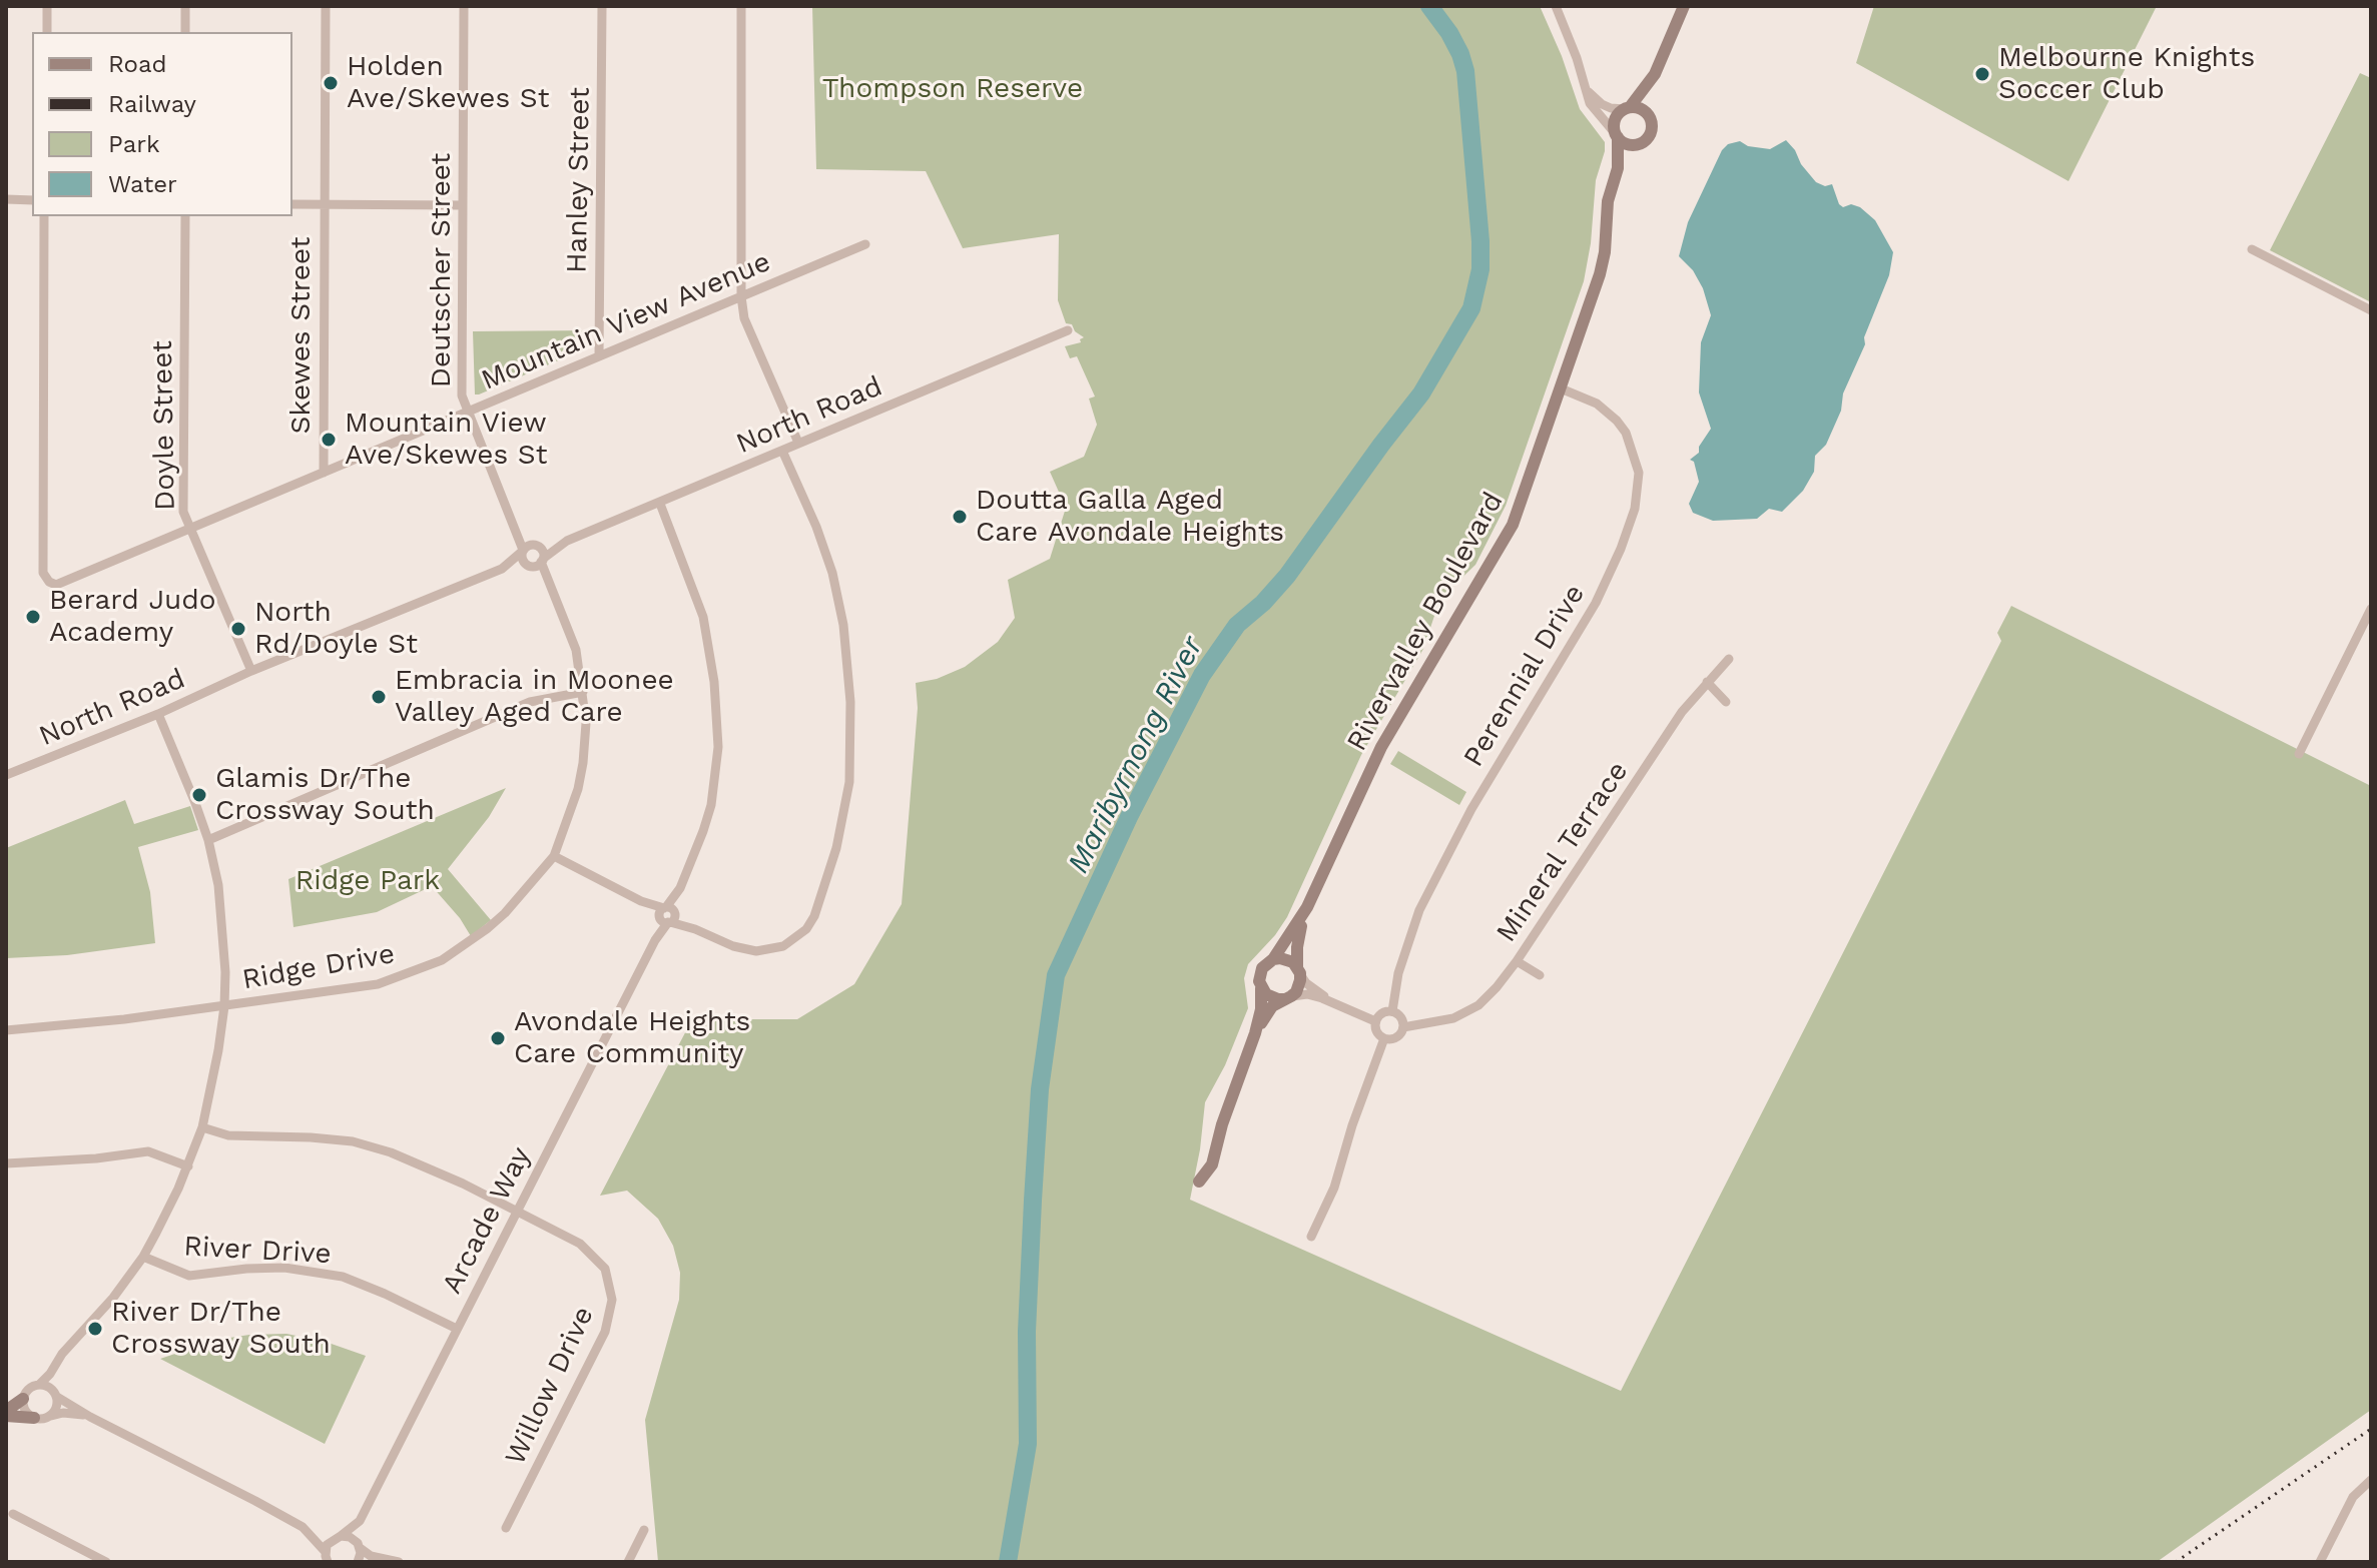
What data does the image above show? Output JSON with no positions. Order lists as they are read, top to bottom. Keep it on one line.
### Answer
{"streets":{"street":["Hanley Street","Deutscher Street","Mountain View Avenue","Skewes Street","North Road","Doyle Street","Rivervalley Boulevard","Perennial Drive","Mineral Terrace","Ridge Drive","Arcade Way","River Drive","Willow Drive"]},"crossings":[["Hanley Street","Mountain View Avenue"],["Deutscher Street","Mountain View Avenue"],["Deutscher Street","North Road"],["Deutscher Street","Ridge Drive"],["Mountain View Avenue","Skewes Street"],["Mountain View Avenue","Doyle Street"],["North Road","Doyle Street"],["North Road","Ridge Drive"],["North Road","Arcade Way"],["Rivervalley Boulevard","Perennial Drive"],["Perennial Drive","Mineral Terrace"],["Arcade Way","River Drive"],["Arcade Way","Willow Drive"]],"water":["Maribyrnong River"],"parks":["Thompson Reserve","Ridge Park"],"places":["Melbourne Knights Soccer Club","Holden Ave/Skewes St","Mountain View Ave/Skewes St","Doutta Galla Aged Care Avondale Heights","Berard Judo Academy","North Rd/Doyle St","Embracia in Moonee Valley Aged Care","Glamis Dr/The Crossway South","Avondale Heights Care Community","River Dr/The Crossway South"],"legend":["Road","Railway","Park","Water"]}
